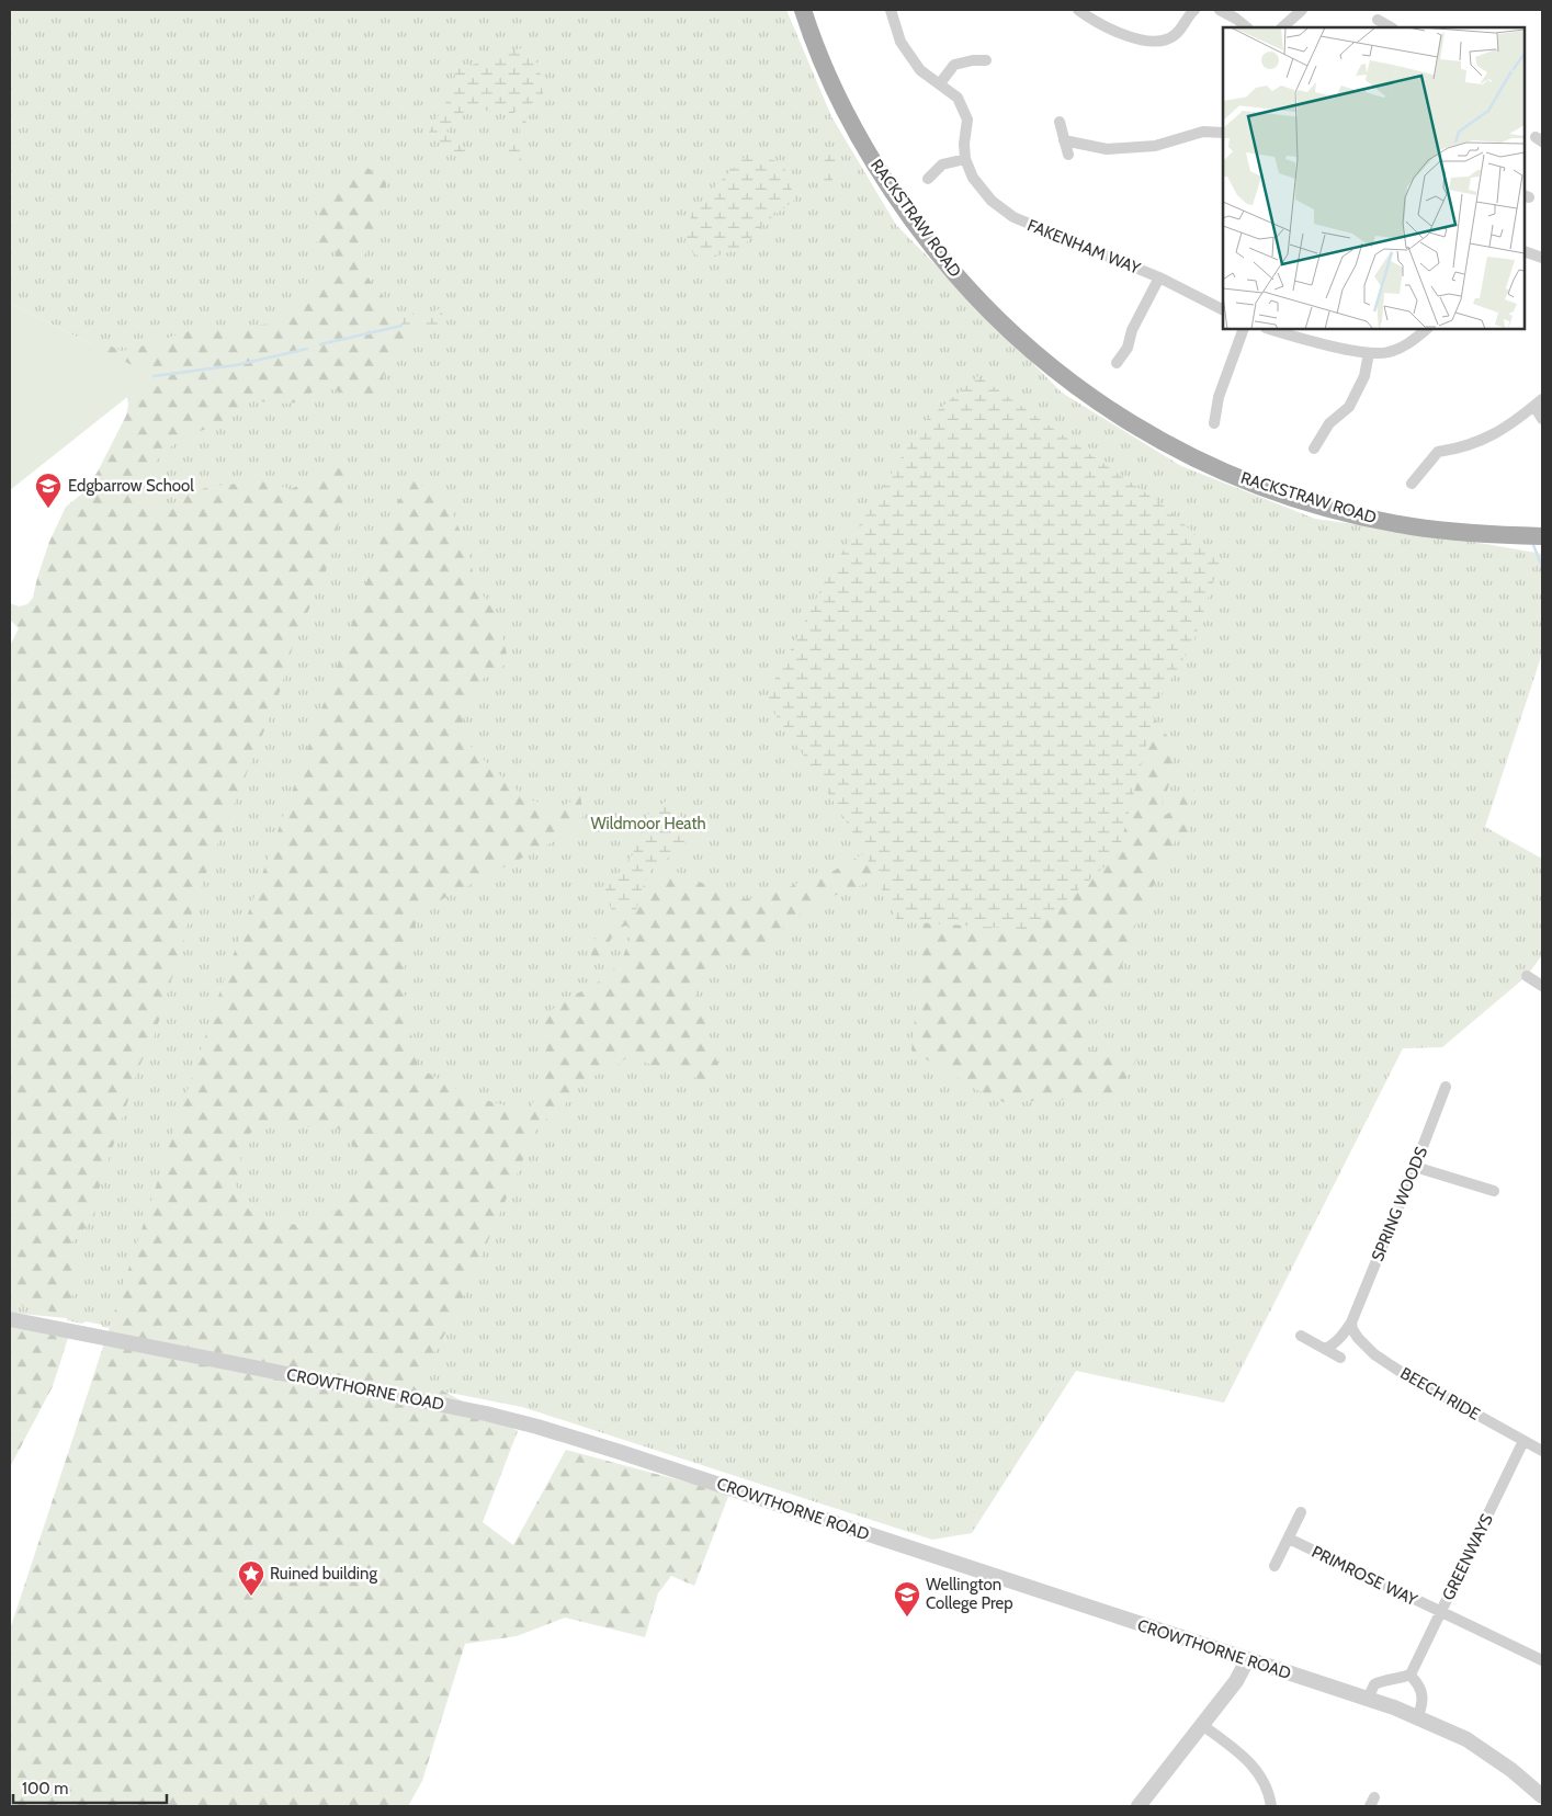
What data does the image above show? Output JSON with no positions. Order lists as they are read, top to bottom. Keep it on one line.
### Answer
{"streets":{"main road":["RACKSTRAW ROAD"],"street":["FAKENHAM WAY","SPRING WOODS","CROWTHORNE ROAD","BEECH RIDE","GREENWAYS","PRIMROSE WAY"]},"crossings":[["SPRING WOODS","BEECH RIDE"],["BEECH RIDE","GREENWAYS"],["GREENWAYS","PRIMROSE WAY"]],"parks":["Wildmoor Heath"],"places":{"school or university":["Edgbarrow School","Wellington College Prep"],"place":["Ruined building"]},"scale_bar":"100 m"}
